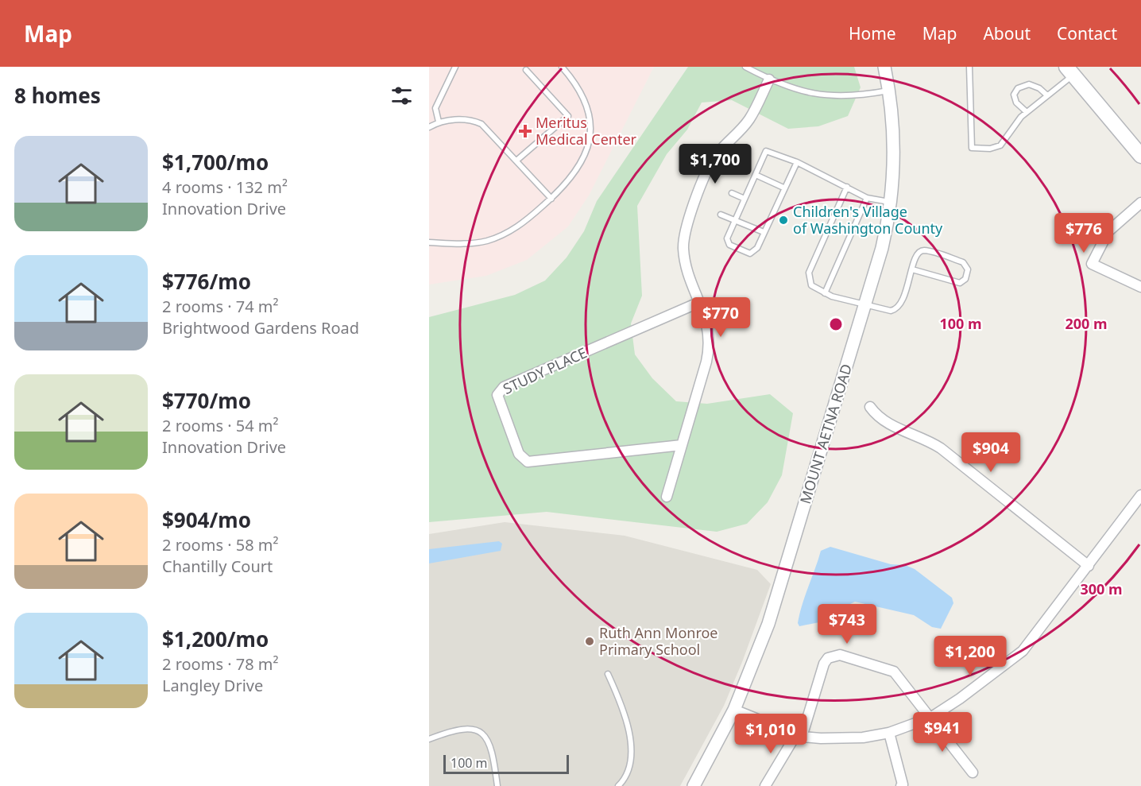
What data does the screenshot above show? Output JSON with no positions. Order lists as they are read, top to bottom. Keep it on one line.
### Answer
{"streets":{"street":["STUDY PLACE","MOUNT AETNA ROAD"]},"places":{"health":["Meritus Medical Center"],"other":["Children's Village of Washington County","Ruth Ann Monroe Primary School"]},"scale_bar":"100 m","page":{"header":"Map","nav":["Home","Map","About","Contact"],"heading":"8 homes","list":[{"name":"$1,700/mo","note":"4 rooms · 132 m² · Innovation Drive"},{"name":"$776/mo","note":"2 rooms · 74 m² · Brightwood Gardens Road"},{"name":"$770/mo","note":"2 rooms · 54 m² · Innovation Drive"},{"name":"$904/mo","note":"2 rooms · 58 m² · Chantilly Court"},{"name":"$1,200/mo","note":"2 rooms · 78 m² · Langley Drive"}],"price":["$1,700","$776","$770","$904","$743","$1,200","$941","$1,010"],"scale":"100 m"},"rings":["100 m","200 m","300 m"]}
